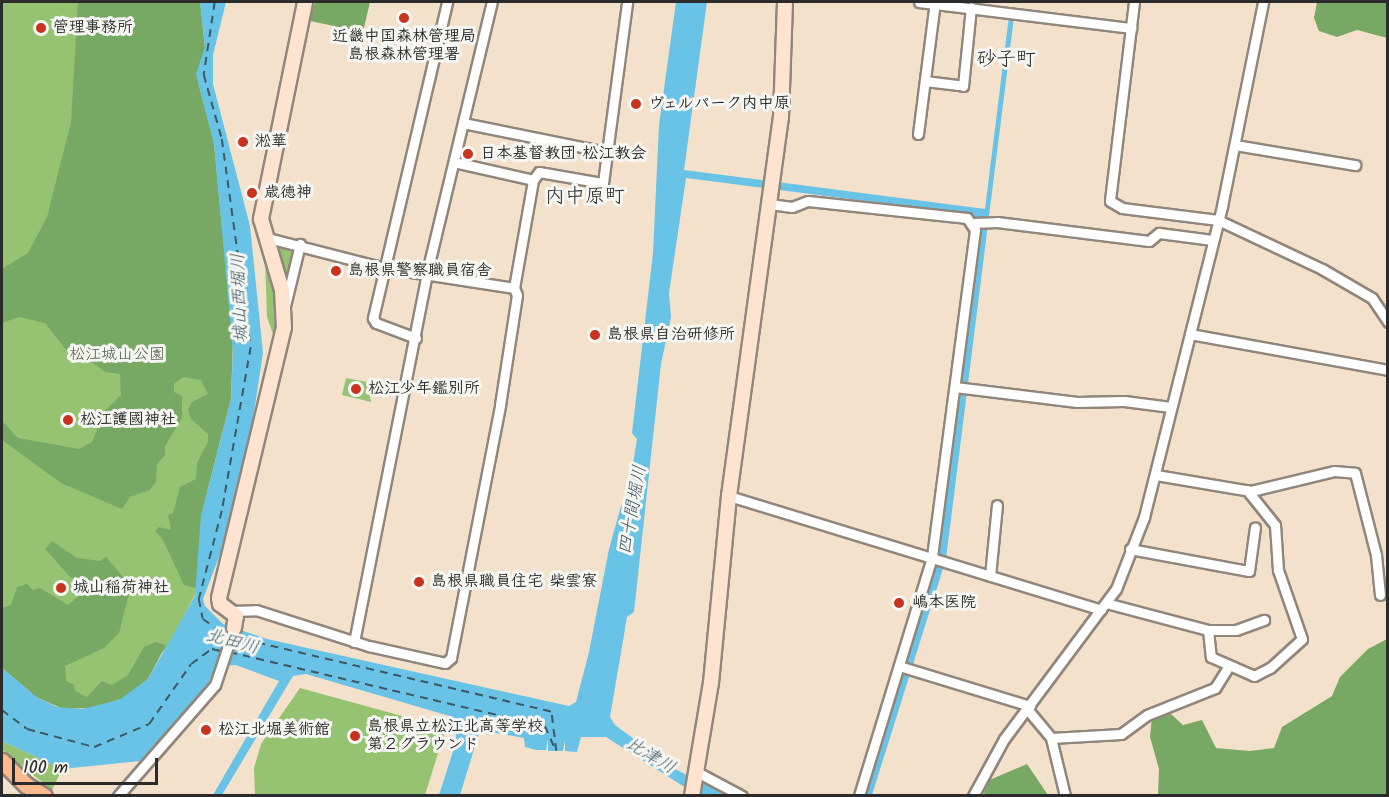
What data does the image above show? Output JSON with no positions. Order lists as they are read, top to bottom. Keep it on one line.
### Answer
{"districts":["砂子町","内中原町"],"water":["城山西堀川","四十間堀川","北田川","比津川"],"parks":["松江城山公園"],"places":["近畿中国森林管理局 島根森林管理署","管理事務所","ヴェルパーク内中原","淞華","日本基督教団 松江教会","歳徳神","島根県警察職員宿舎","島根県自治研修所","松江少年鑑別所","松江護國神社","島根県職員住宅 柴雲寮","城山稲荷神社","嶋本医院","松江北堀美術館","島根県立松江北高等学校 第２グラウンド"],"scale_bar":"100 m"}
